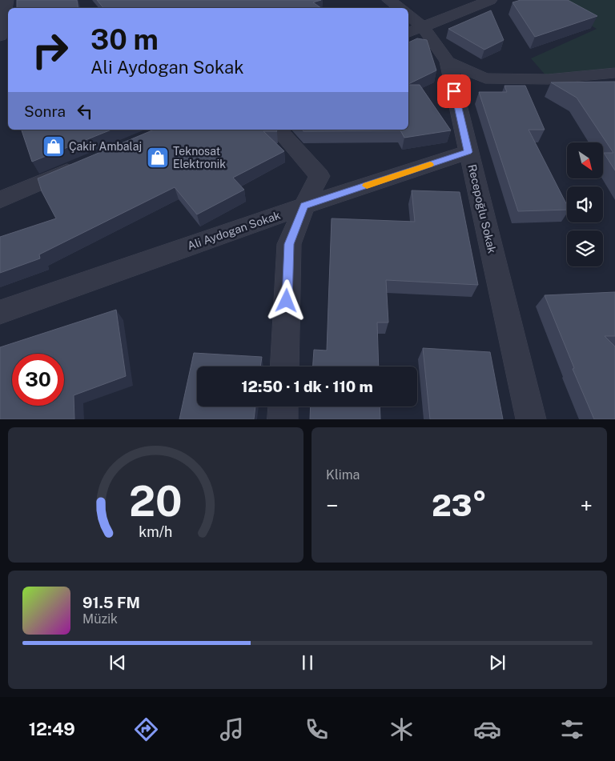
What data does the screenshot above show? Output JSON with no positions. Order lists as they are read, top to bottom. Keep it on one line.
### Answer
{"streets":{"street":["Recepoğlu Sokak","Ali Aydogan Sokak"]},"crossings":[["Recepoğlu Sokak","Ali Aydogan Sokak"]],"places":{"shop":["Çakir Ambalaj","Teknosat Elektronik"]},"north":"bottom right","page":{"turn":["30 m","Ali Aydogan Sokak"],"then":"Sonra","limit":"30","trip":"12:50 · 1 dk · 110 m","tile":"Klima","heat":["−","23°","+"],"song":["91.5 FM","Müzik"],"tabs":"12:49","gauge":["20","km/h"]}}
